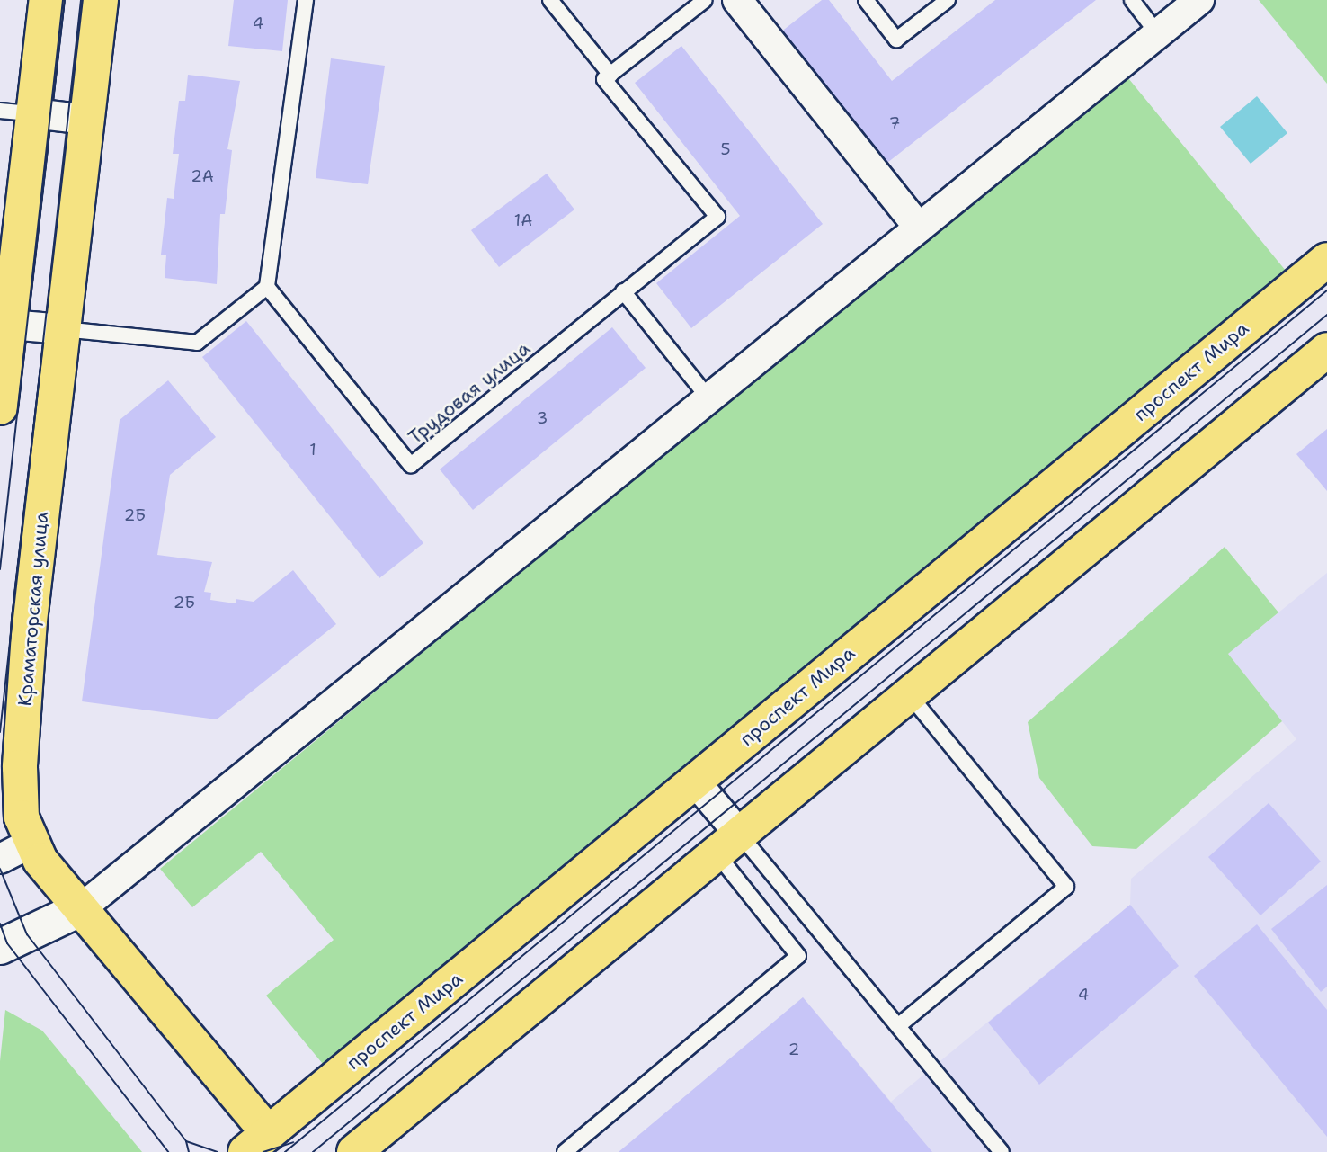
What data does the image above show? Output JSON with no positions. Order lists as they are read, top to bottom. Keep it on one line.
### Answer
{"streets":{"main road":["проспект Мира","Краматорская улица"],"lane":["Трудовая улица"]},"crossings":[["проспект Мира","Краматорская улица"]],"house_numbers":["4","7","5","2А","1А","3","1","2Б","2Б","4","2"]}
